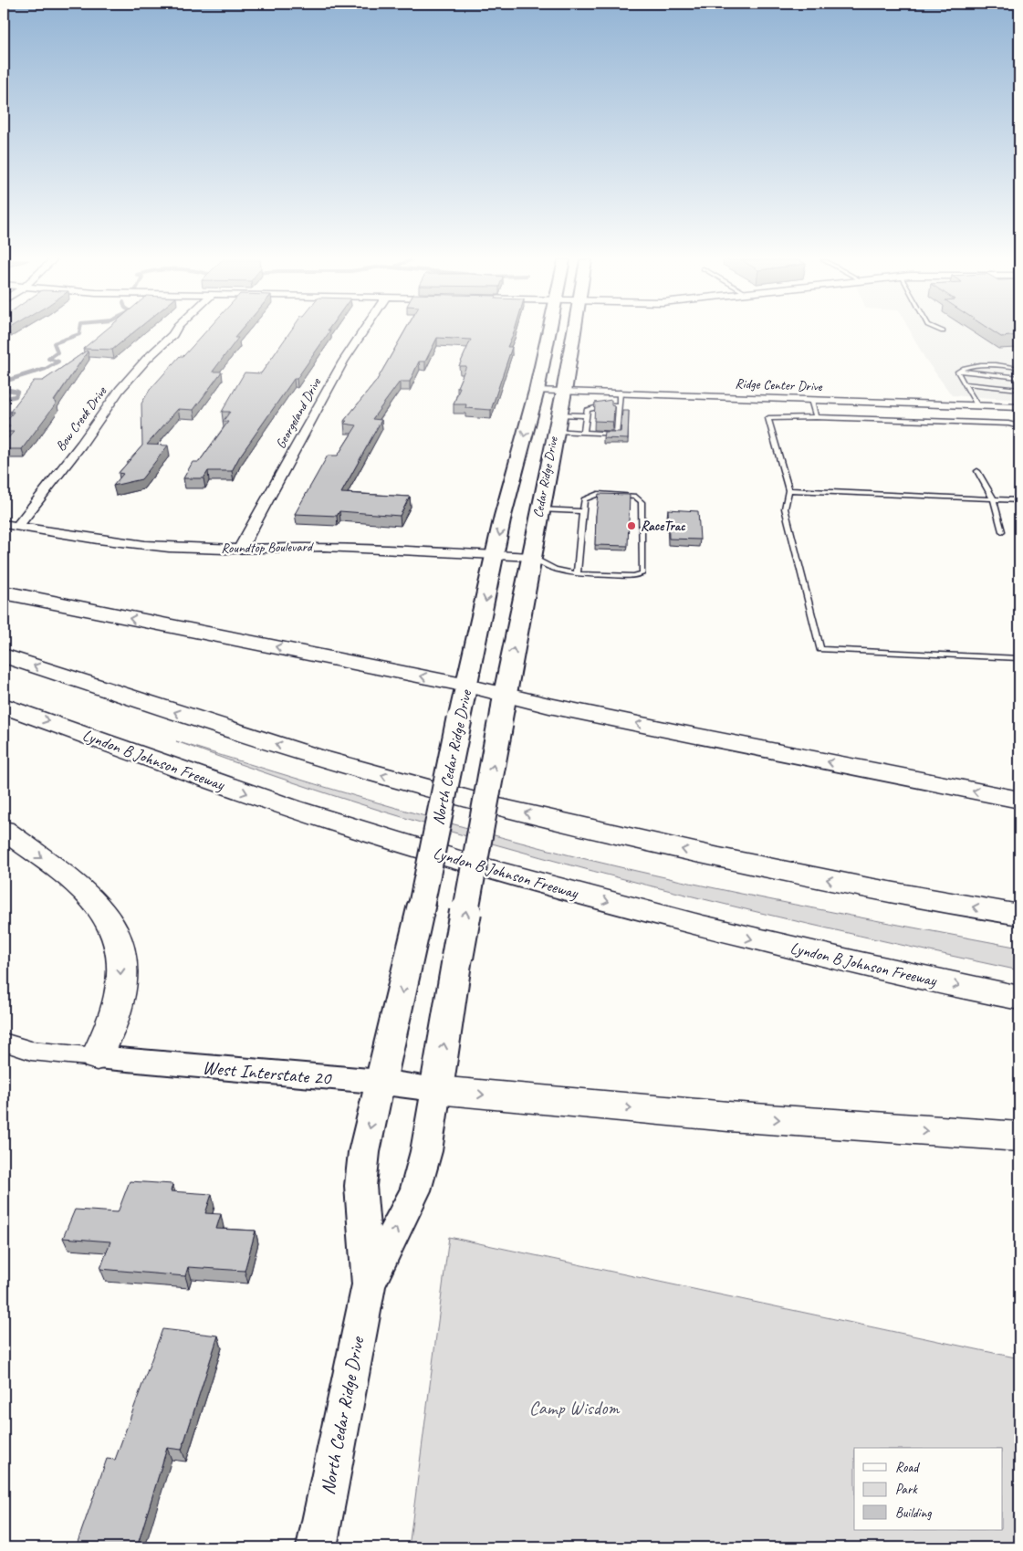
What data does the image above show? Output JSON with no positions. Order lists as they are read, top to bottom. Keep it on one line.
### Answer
{"streets":{"highway":["Lyndon B Johnson Freeway"],"main road":["Cedar Ridge Drive","North Cedar Ridge Drive"],"street":["Ridge Center Drive","Georgeland Drive","Bow Creek Drive","Roundtop Boulevard","West Interstate 20"]},"crossings":[["Ridge Center Drive","Cedar Ridge Drive"],["Ridge Center Drive","North Cedar Ridge Drive"],["Georgeland Drive","Roundtop Boulevard"],["Bow Creek Drive","Roundtop Boulevard"],["Cedar Ridge Drive","Roundtop Boulevard"],["Cedar Ridge Drive","North Cedar Ridge Drive"],["Roundtop Boulevard","North Cedar Ridge Drive"],["North Cedar Ridge Drive","West Interstate 20"]],"one_way":["Cedar Ridge Drive"],"parks":["Camp Wisdom"],"places":["RaceTrac"],"legend":["Road","Park","Building"]}
